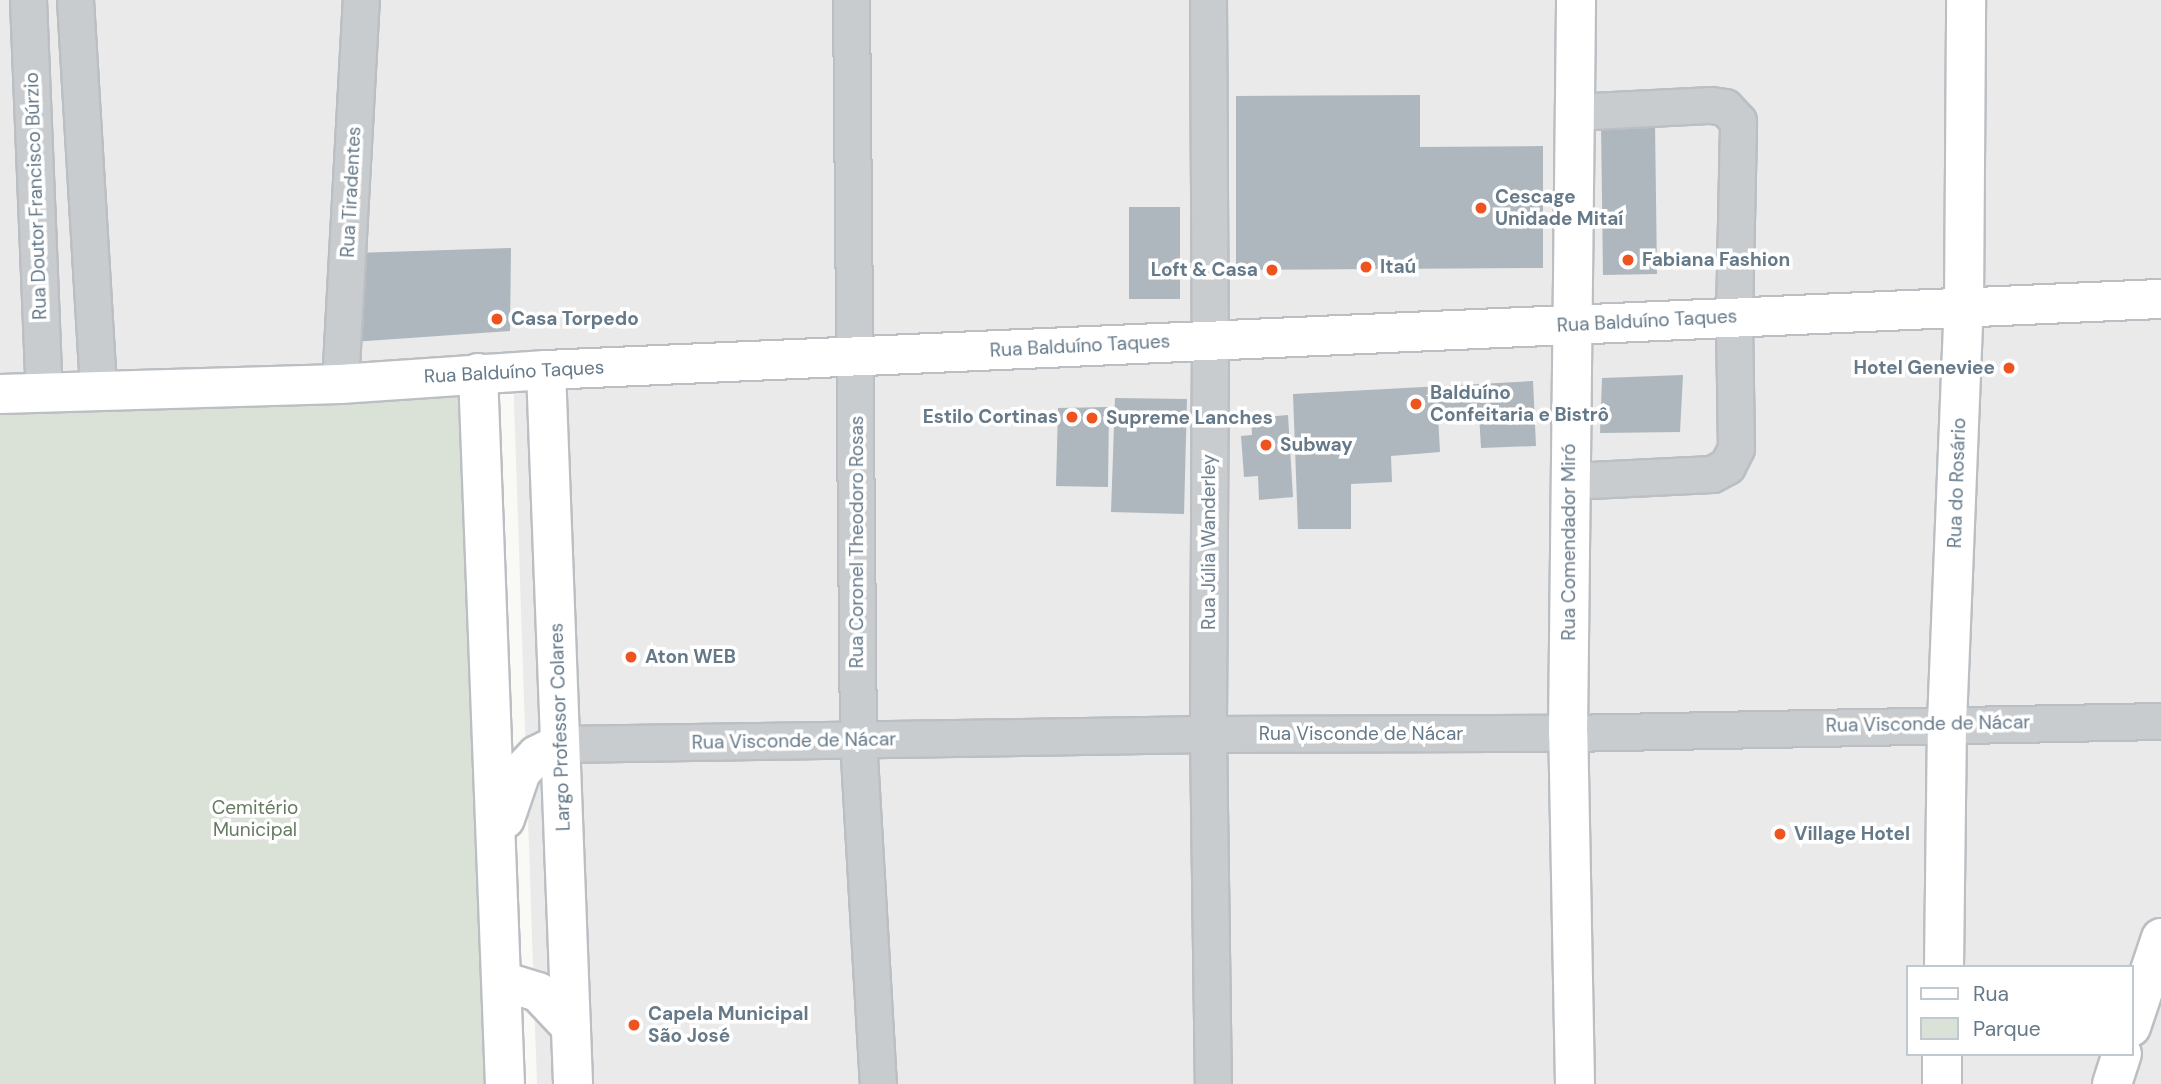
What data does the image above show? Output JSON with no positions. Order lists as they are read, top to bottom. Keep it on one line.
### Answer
{"streets":{"main road":["Rua Balduíno Taques","Rua do Rosário","Rua Comendador Miró","Largo Professor Colares"],"street":["Rua Tiradentes","Rua Doutor Francisco Búrzio","Rua Coronel Theodoro Rosas","Rua Júlia Wanderley","Rua Visconde de Nácar"]},"crossings":[["Rua Tiradentes","Rua Balduíno Taques"],["Rua Doutor Francisco Búrzio","Rua Balduíno Taques"],["Rua Balduíno Taques","Rua do Rosário"],["Rua Balduíno Taques","Rua Coronel Theodoro Rosas"],["Rua Balduíno Taques","Rua Júlia Wanderley"],["Rua Balduíno Taques","Rua Comendador Miró"],["Rua Balduíno Taques","Largo Professor Colares"],["Rua do Rosário","Rua Visconde de Nácar"],["Rua Coronel Theodoro Rosas","Rua Visconde de Nácar"],["Rua Júlia Wanderley","Rua Visconde de Nácar"],["Rua Comendador Miró","Rua Visconde de Nácar"],["Rua Visconde de Nácar","Largo Professor Colares"]],"parks":["Cemitério Municipal"],"places":["Cescage Unidade Mitaí","Fabiana Fashion","Itaú","Loft & Casa","Casa Torpedo","Hotel Geneviee","Balduíno Confeitaria e Bistrô","Estilo Cortinas","Supreme Lanches","Subway","Aton WEB","Village Hotel","Capela Municipal São José"],"legend":["Rua","Parque"]}
